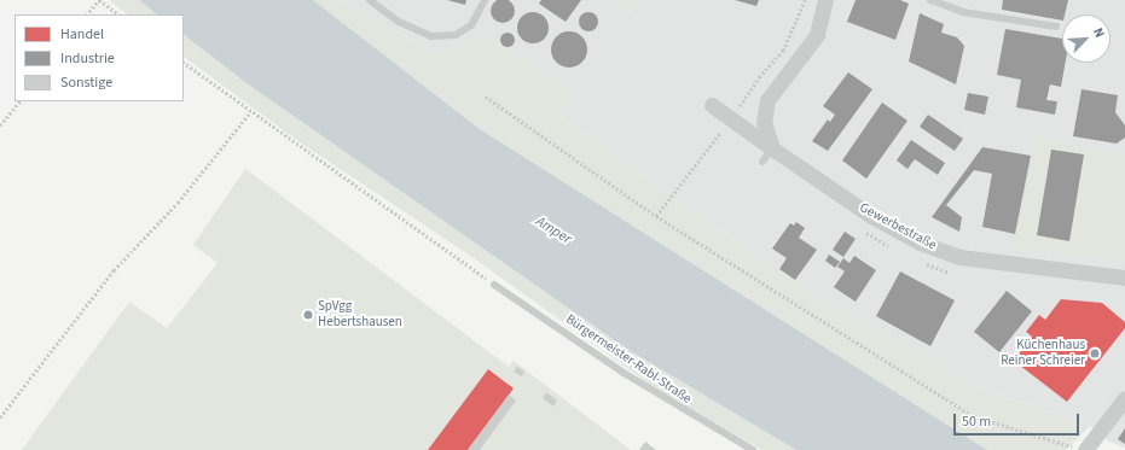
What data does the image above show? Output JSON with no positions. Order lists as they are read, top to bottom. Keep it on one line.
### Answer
{"streets":{"street":["Gewerbestraße"],"lane":["Bürgermeister-Rabl-Straße"]},"water":["Amper"],"places":["SpVgg Hebertshausen","Küchenhaus Reiner Schreier"],"legend":["Handel","Industrie","Sonstige"],"scale_bar":"50 m","north":"top right"}
